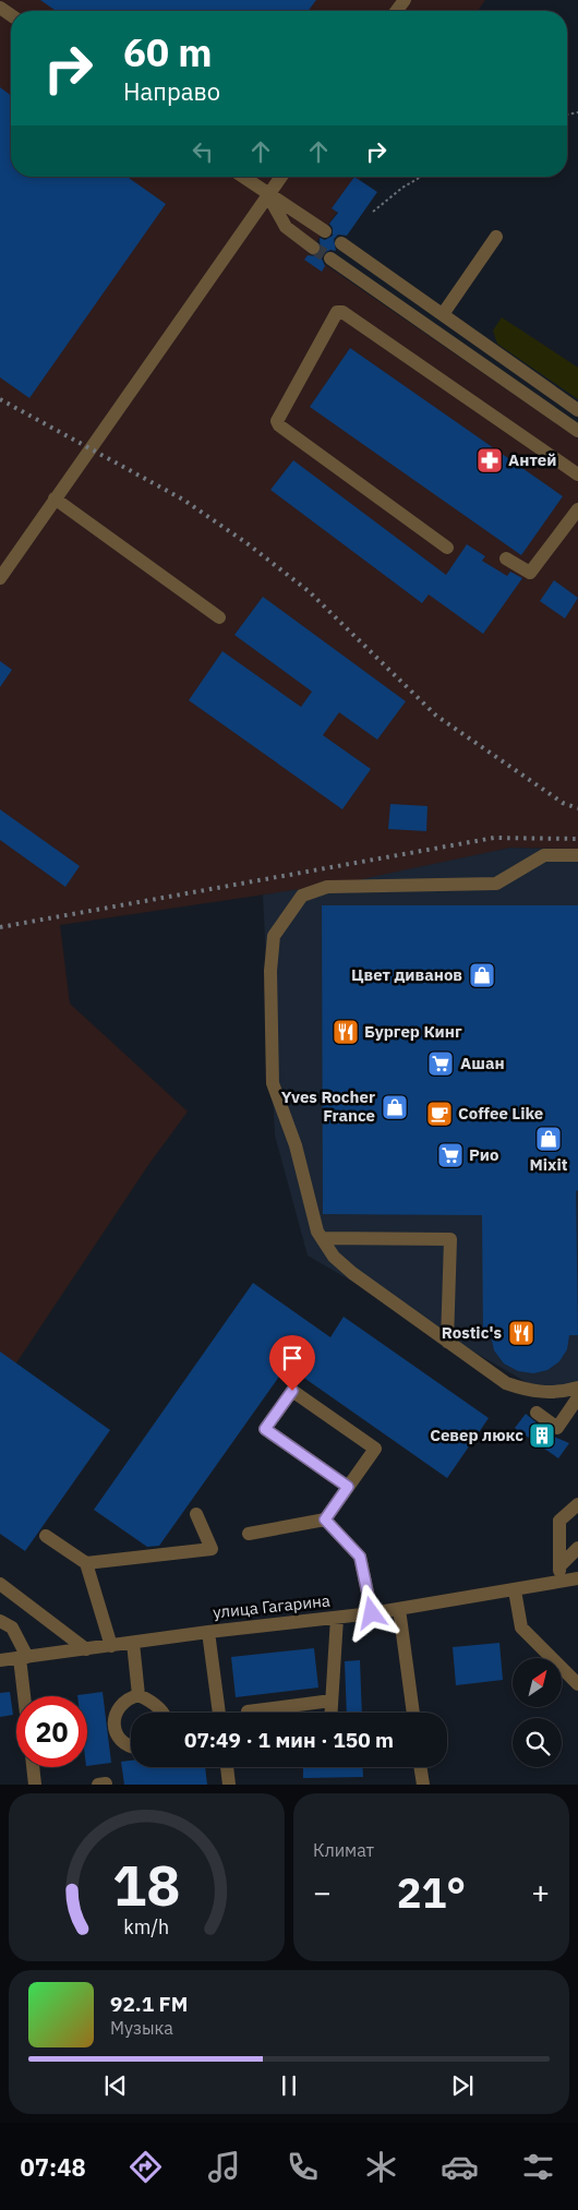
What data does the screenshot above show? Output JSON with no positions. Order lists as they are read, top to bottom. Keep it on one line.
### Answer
{"streets":{"street":["улица Гагарина"]},"places":{"pharmacy":["Антей"],"shop":["Цвет диванов","Yves Rocher France","Mixit"],"restaurant":["Бургер Кинг","Rostic's"],"supermarket":["Ашан","Рио"],"cafe":["Coffee Like"],"building":["Север люкс"]},"north":"top right","page":{"turn":["60 m","Направо"],"limit":"20","trip":"07:49 · 1 мин · 150 m","tile":"Климат","heat":["−","21°","+"],"song":["92.1 FM","Музыка"],"tabs":"07:48","gauge":["18","km/h"]}}
